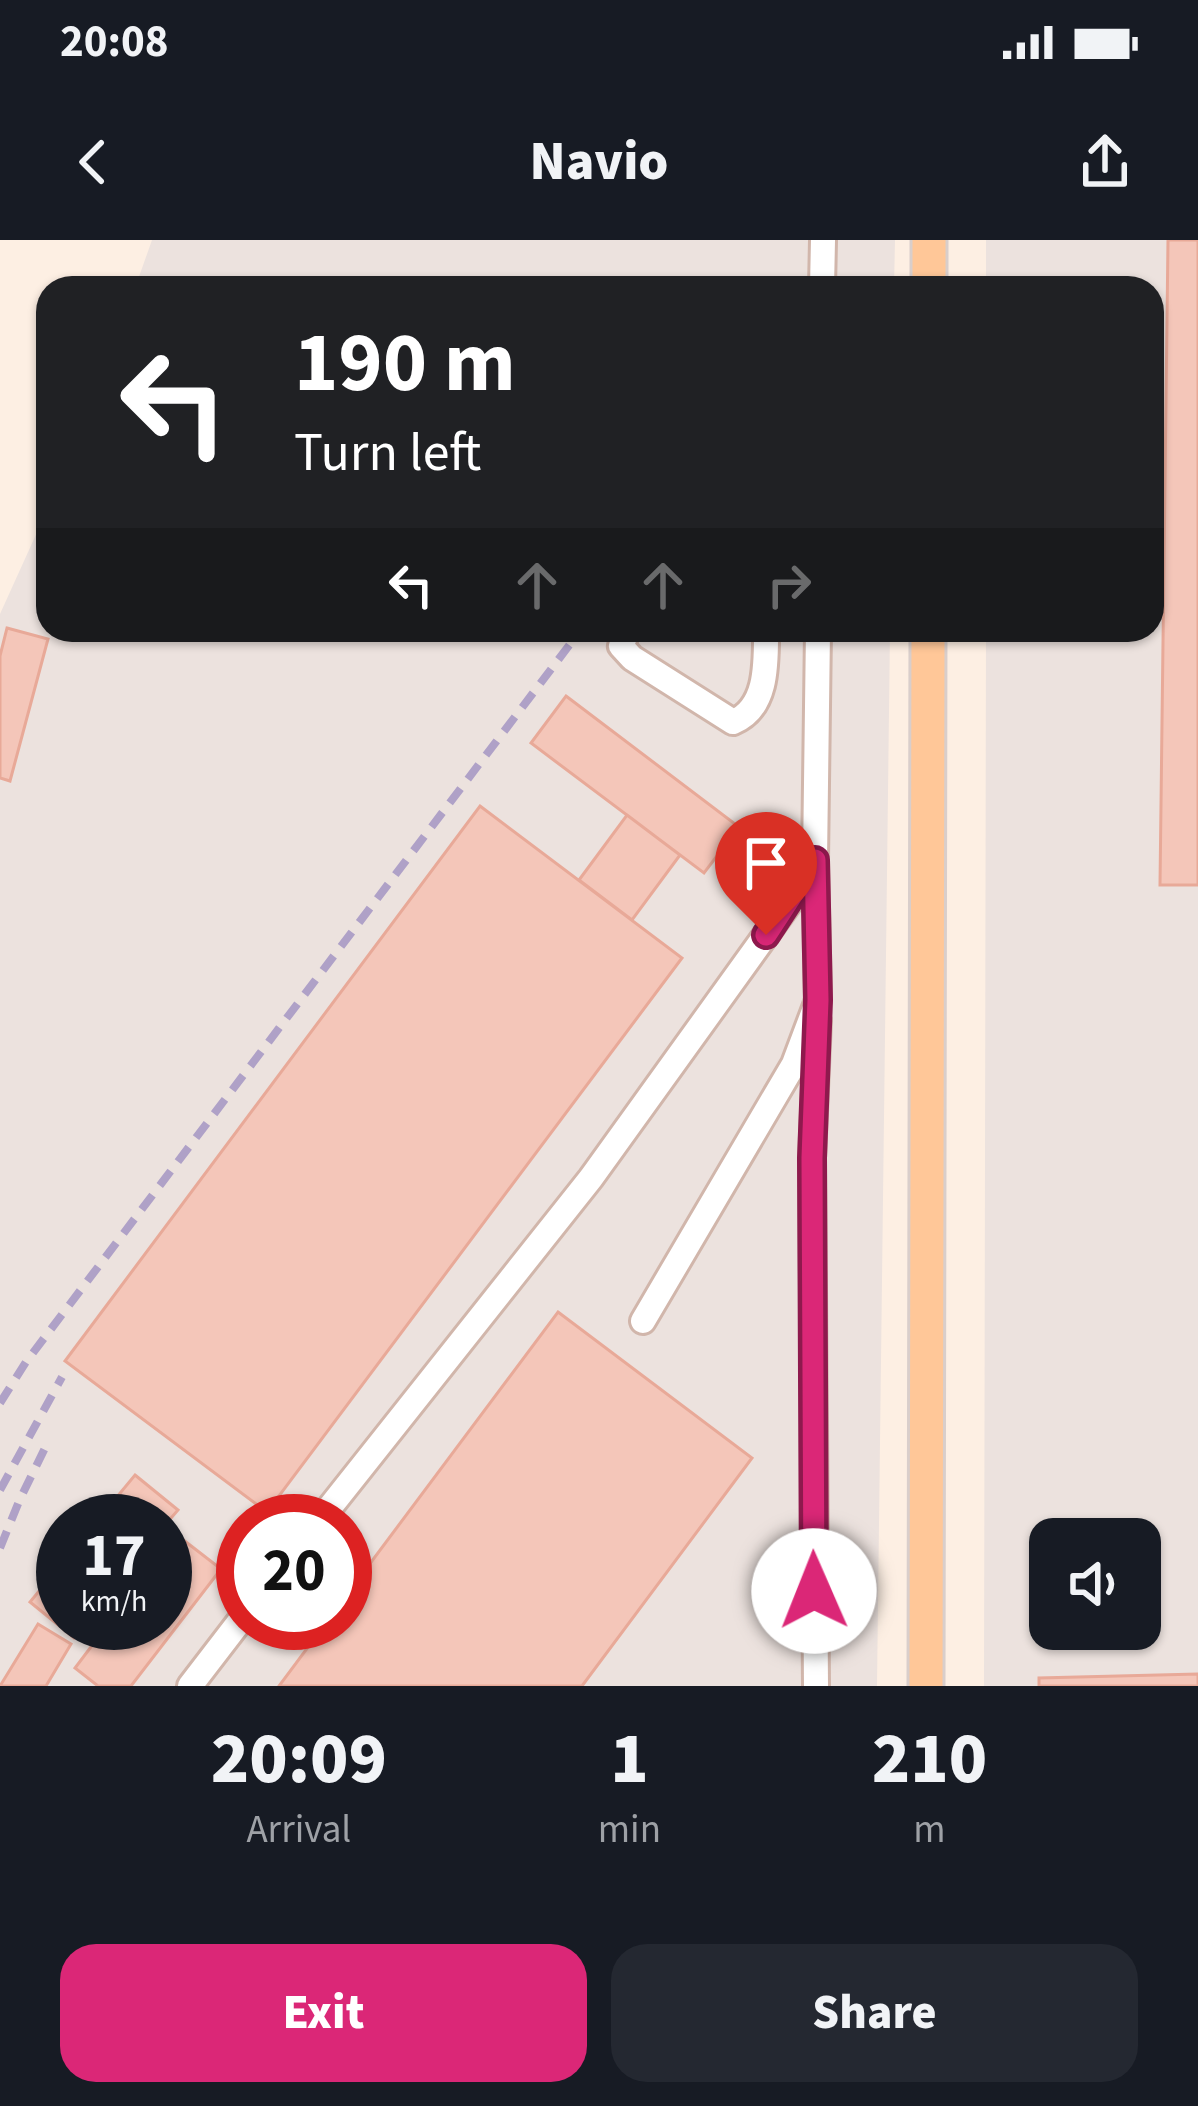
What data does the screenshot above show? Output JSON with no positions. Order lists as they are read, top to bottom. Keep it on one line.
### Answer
{"page":{"status":"20:08","header":"Navio","turn":["190 m","Turn left"],"speed":"17 km/h","limit":"20","eta":["20:09","Arrival","1","min","210","m"],"buttons":["Exit","Share"]}}
